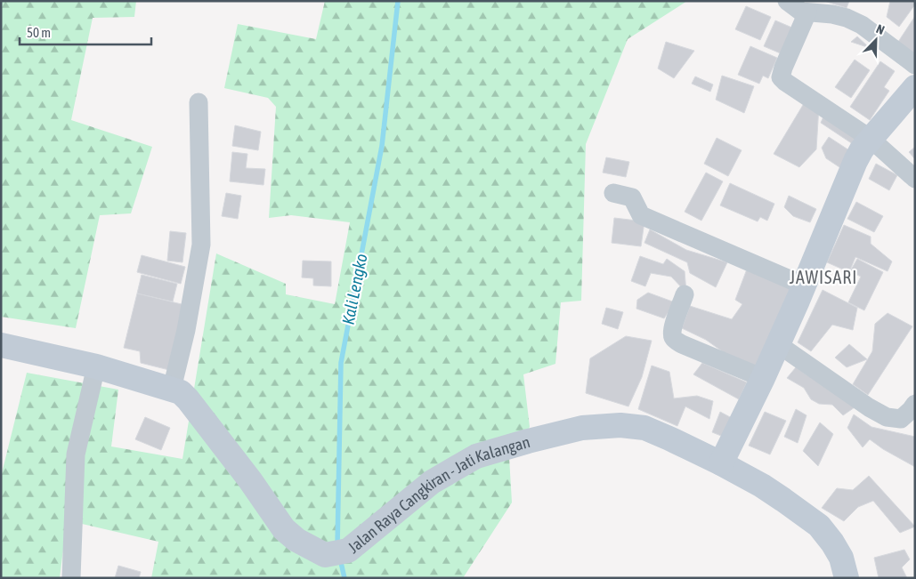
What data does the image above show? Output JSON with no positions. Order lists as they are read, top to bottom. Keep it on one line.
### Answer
{"streets":{"street":["Jalan Raya Cangkiran - Jati Kalangan"]},"districts":["JAWISARI"],"water":["Kali Lengko"],"scale_bar":"50 m","north":"top right"}
